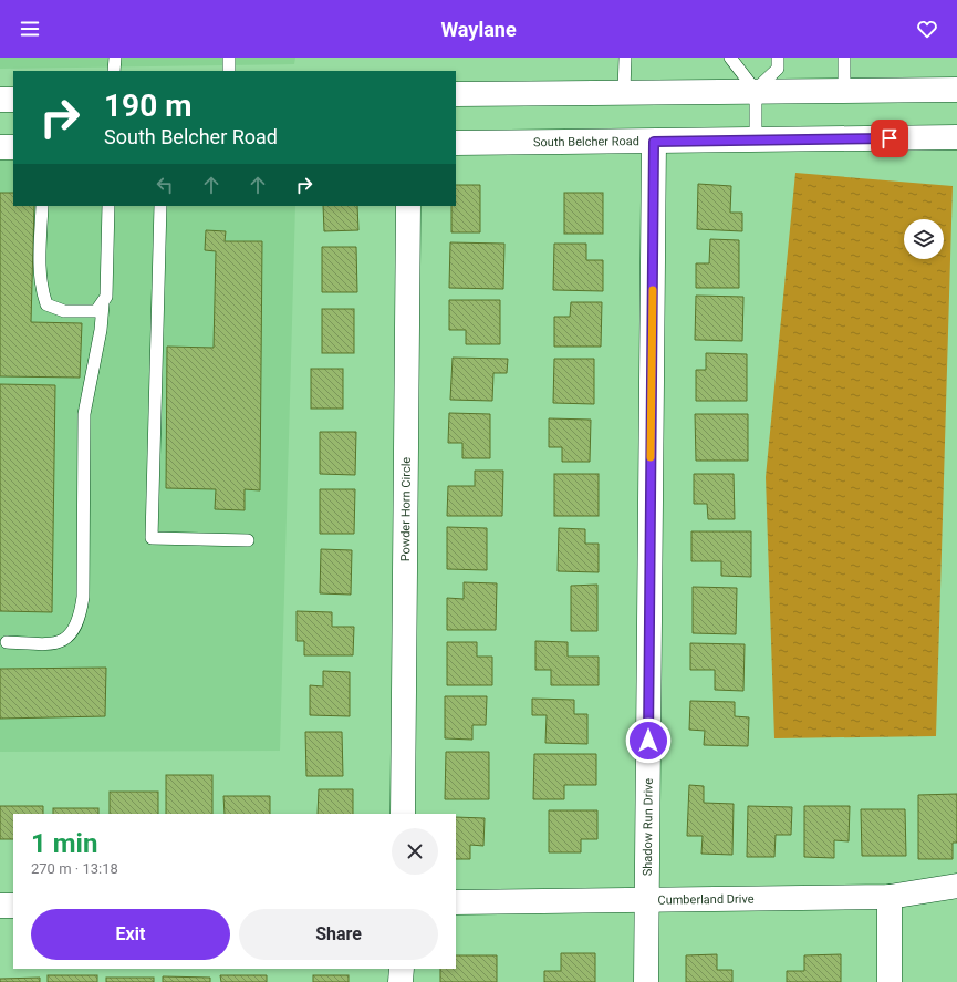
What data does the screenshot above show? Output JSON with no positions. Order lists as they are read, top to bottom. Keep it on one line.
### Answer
{"streets":{"street":["South Belcher Road","Powder Horn Circle","Shadow Run Drive","Cumberland Drive"]},"crossings":[["South Belcher Road","Shadow Run Drive"],["Shadow Run Drive","Cumberland Drive"]],"page":{"header":"Waylane","turn":["190 m","South Belcher Road"],"heading":["1 min","270 m · 13:18"],"buttons":["Exit","Share"]}}
